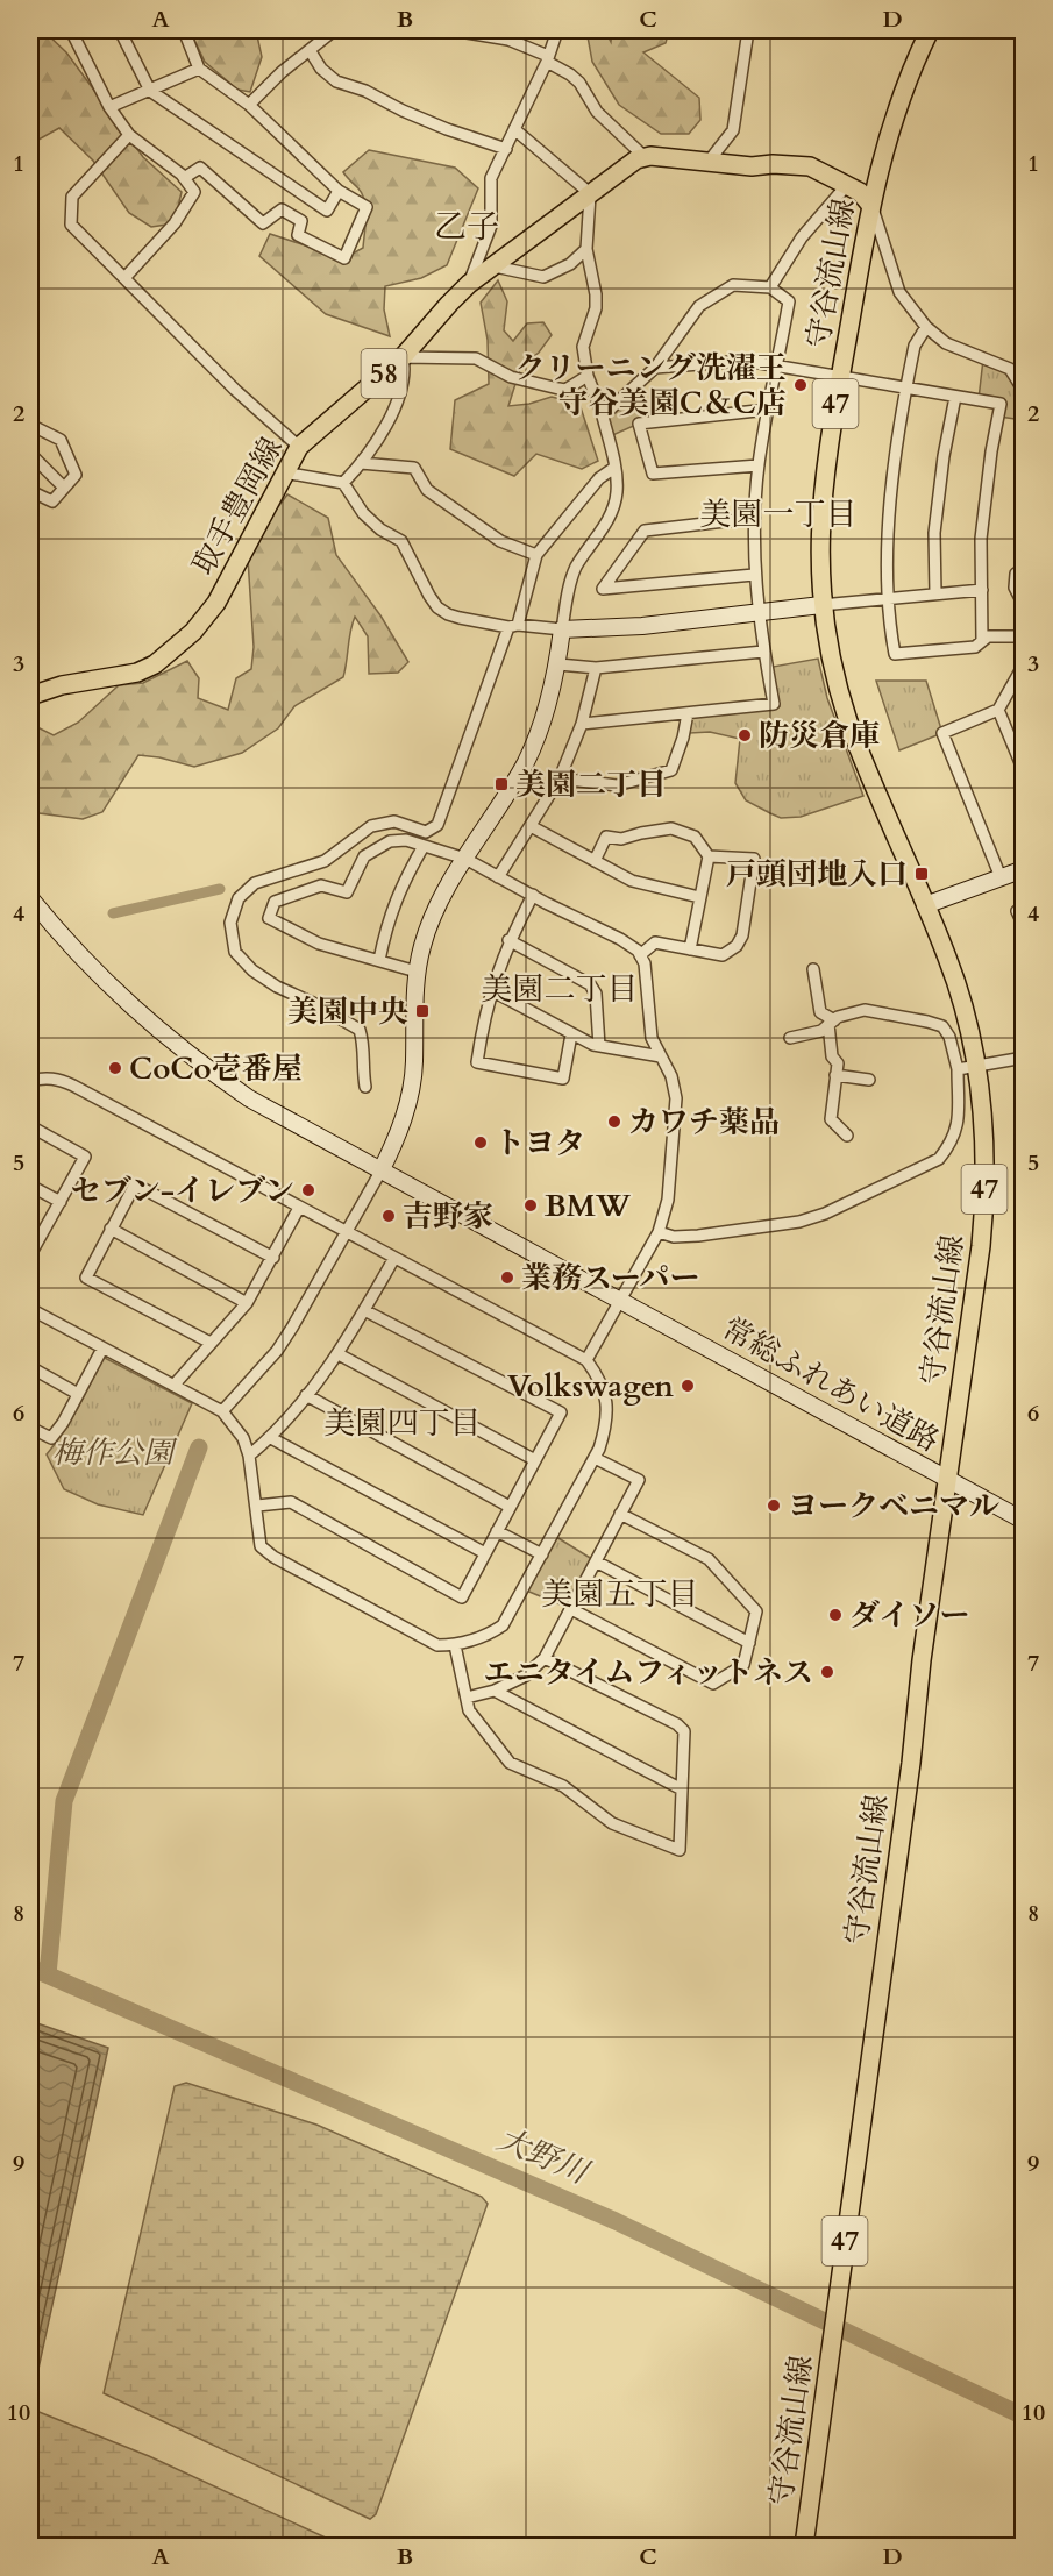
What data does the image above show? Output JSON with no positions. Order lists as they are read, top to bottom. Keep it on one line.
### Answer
{"streets":{"main road":["守谷流山線","58","47","取手豊岡線"],"street":["常総ふれあい道路"]},"crossings":[["守谷流山線","常総ふれあい道路"]],"districts":["乙子","美園一丁目","美園二丁目","美園四丁目","美園五丁目"],"water":["大野川"],"parks":["梅作公園"],"places":{"other":["クリーニング洗濯王 守谷美園C＆C店","防災倉庫","CoCo壱番屋","カワチ薬品","トヨタ","セブン-イレブン","BMW","吉野家","業務スーパー","Volkswagen","ヨークベニマル","ダイソー","エニタイムフィットネス"],"transit":["美園二丁目","戸頭団地入口","美園中央"]},"grid":{"columns":["A","B","C","D"],"rows":["1","2","3","4","5","6","7","8","9","10"]}}
